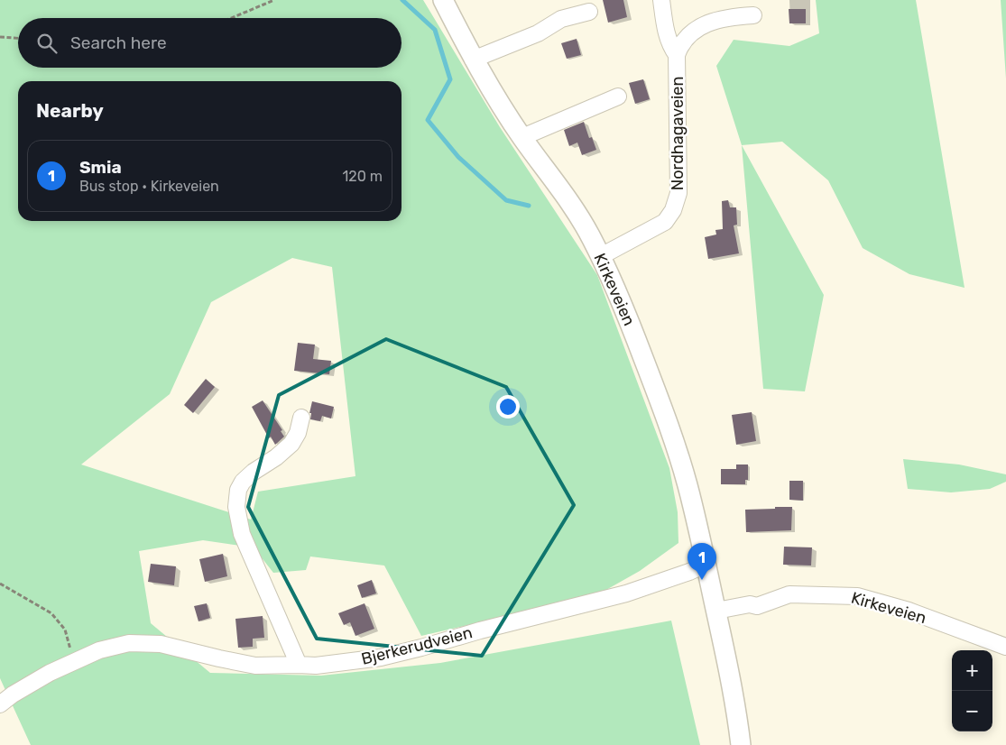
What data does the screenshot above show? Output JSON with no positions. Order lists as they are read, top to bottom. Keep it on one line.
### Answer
{"streets":{"main road":["Kirkeveien"],"street":["Nordhagaveien","Bjerkerudveien"]},"crossings":[["Nordhagaveien","Kirkeveien"],["Kirkeveien","Bjerkerudveien"]],"page":{"search":"Search here","heading":"Nearby","list":[{"mark":"1","name":"Smia","note":"Bus stop · Kirkeveien","value":"120 m"}],"pins":"1","map_buttons":["+","−"]}}
